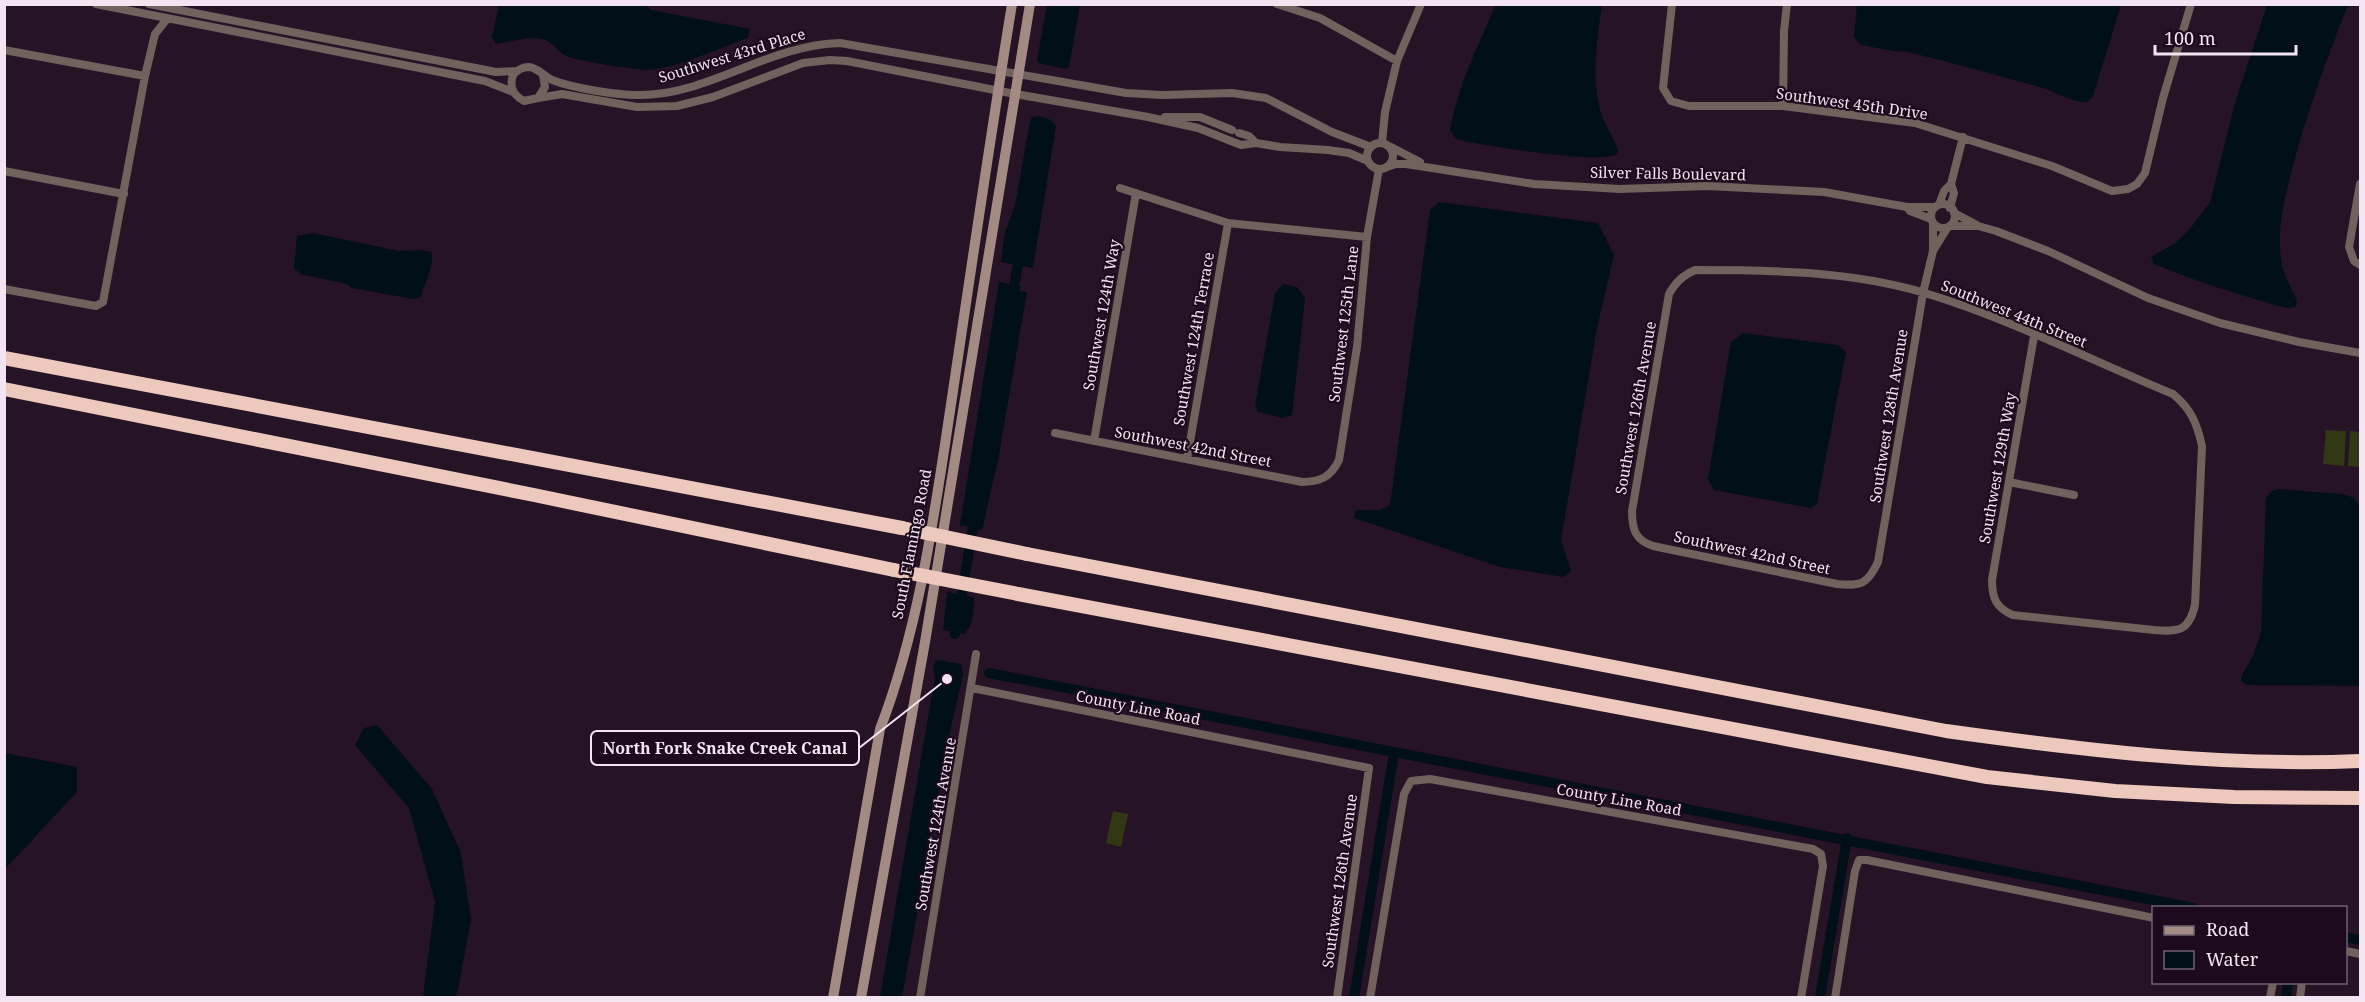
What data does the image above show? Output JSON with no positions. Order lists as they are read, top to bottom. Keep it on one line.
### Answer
{"streets":{"main road":["South Flamingo Road"],"street":["Southwest 43rd Place","Southwest 45th Drive","Silver Falls Boulevard","Southwest 44th Street","Southwest 124th Way","Southwest 125th Lane","Southwest 124th Terrace","Southwest 126th Avenue","Southwest 128th Avenue","Southwest 42nd Street","Southwest 129th Way","County Line Road","Southwest 124th Avenue"]},"crossings":[["Southwest 43rd Place","South Flamingo Road"],["Silver Falls Boulevard","Southwest 125th Lane"],["Silver Falls Boulevard","Southwest 128th Avenue"],["Southwest 44th Street","Southwest 126th Avenue"],["Southwest 44th Street","Southwest 128th Avenue"],["Southwest 44th Street","Southwest 129th Way"],["Southwest 124th Way","Southwest 42nd Street"],["Southwest 125th Lane","Southwest 42nd Street"],["Southwest 124th Terrace","Southwest 42nd Street"],["Southwest 126th Avenue","Southwest 42nd Street"],["Southwest 126th Avenue","County Line Road"],["Southwest 128th Avenue","Southwest 42nd Street"],["County Line Road","Southwest 124th Avenue"]],"places":["North Fork Snake Creek Canal"],"legend":["Road","Water"],"scale_bar":"100 m"}
